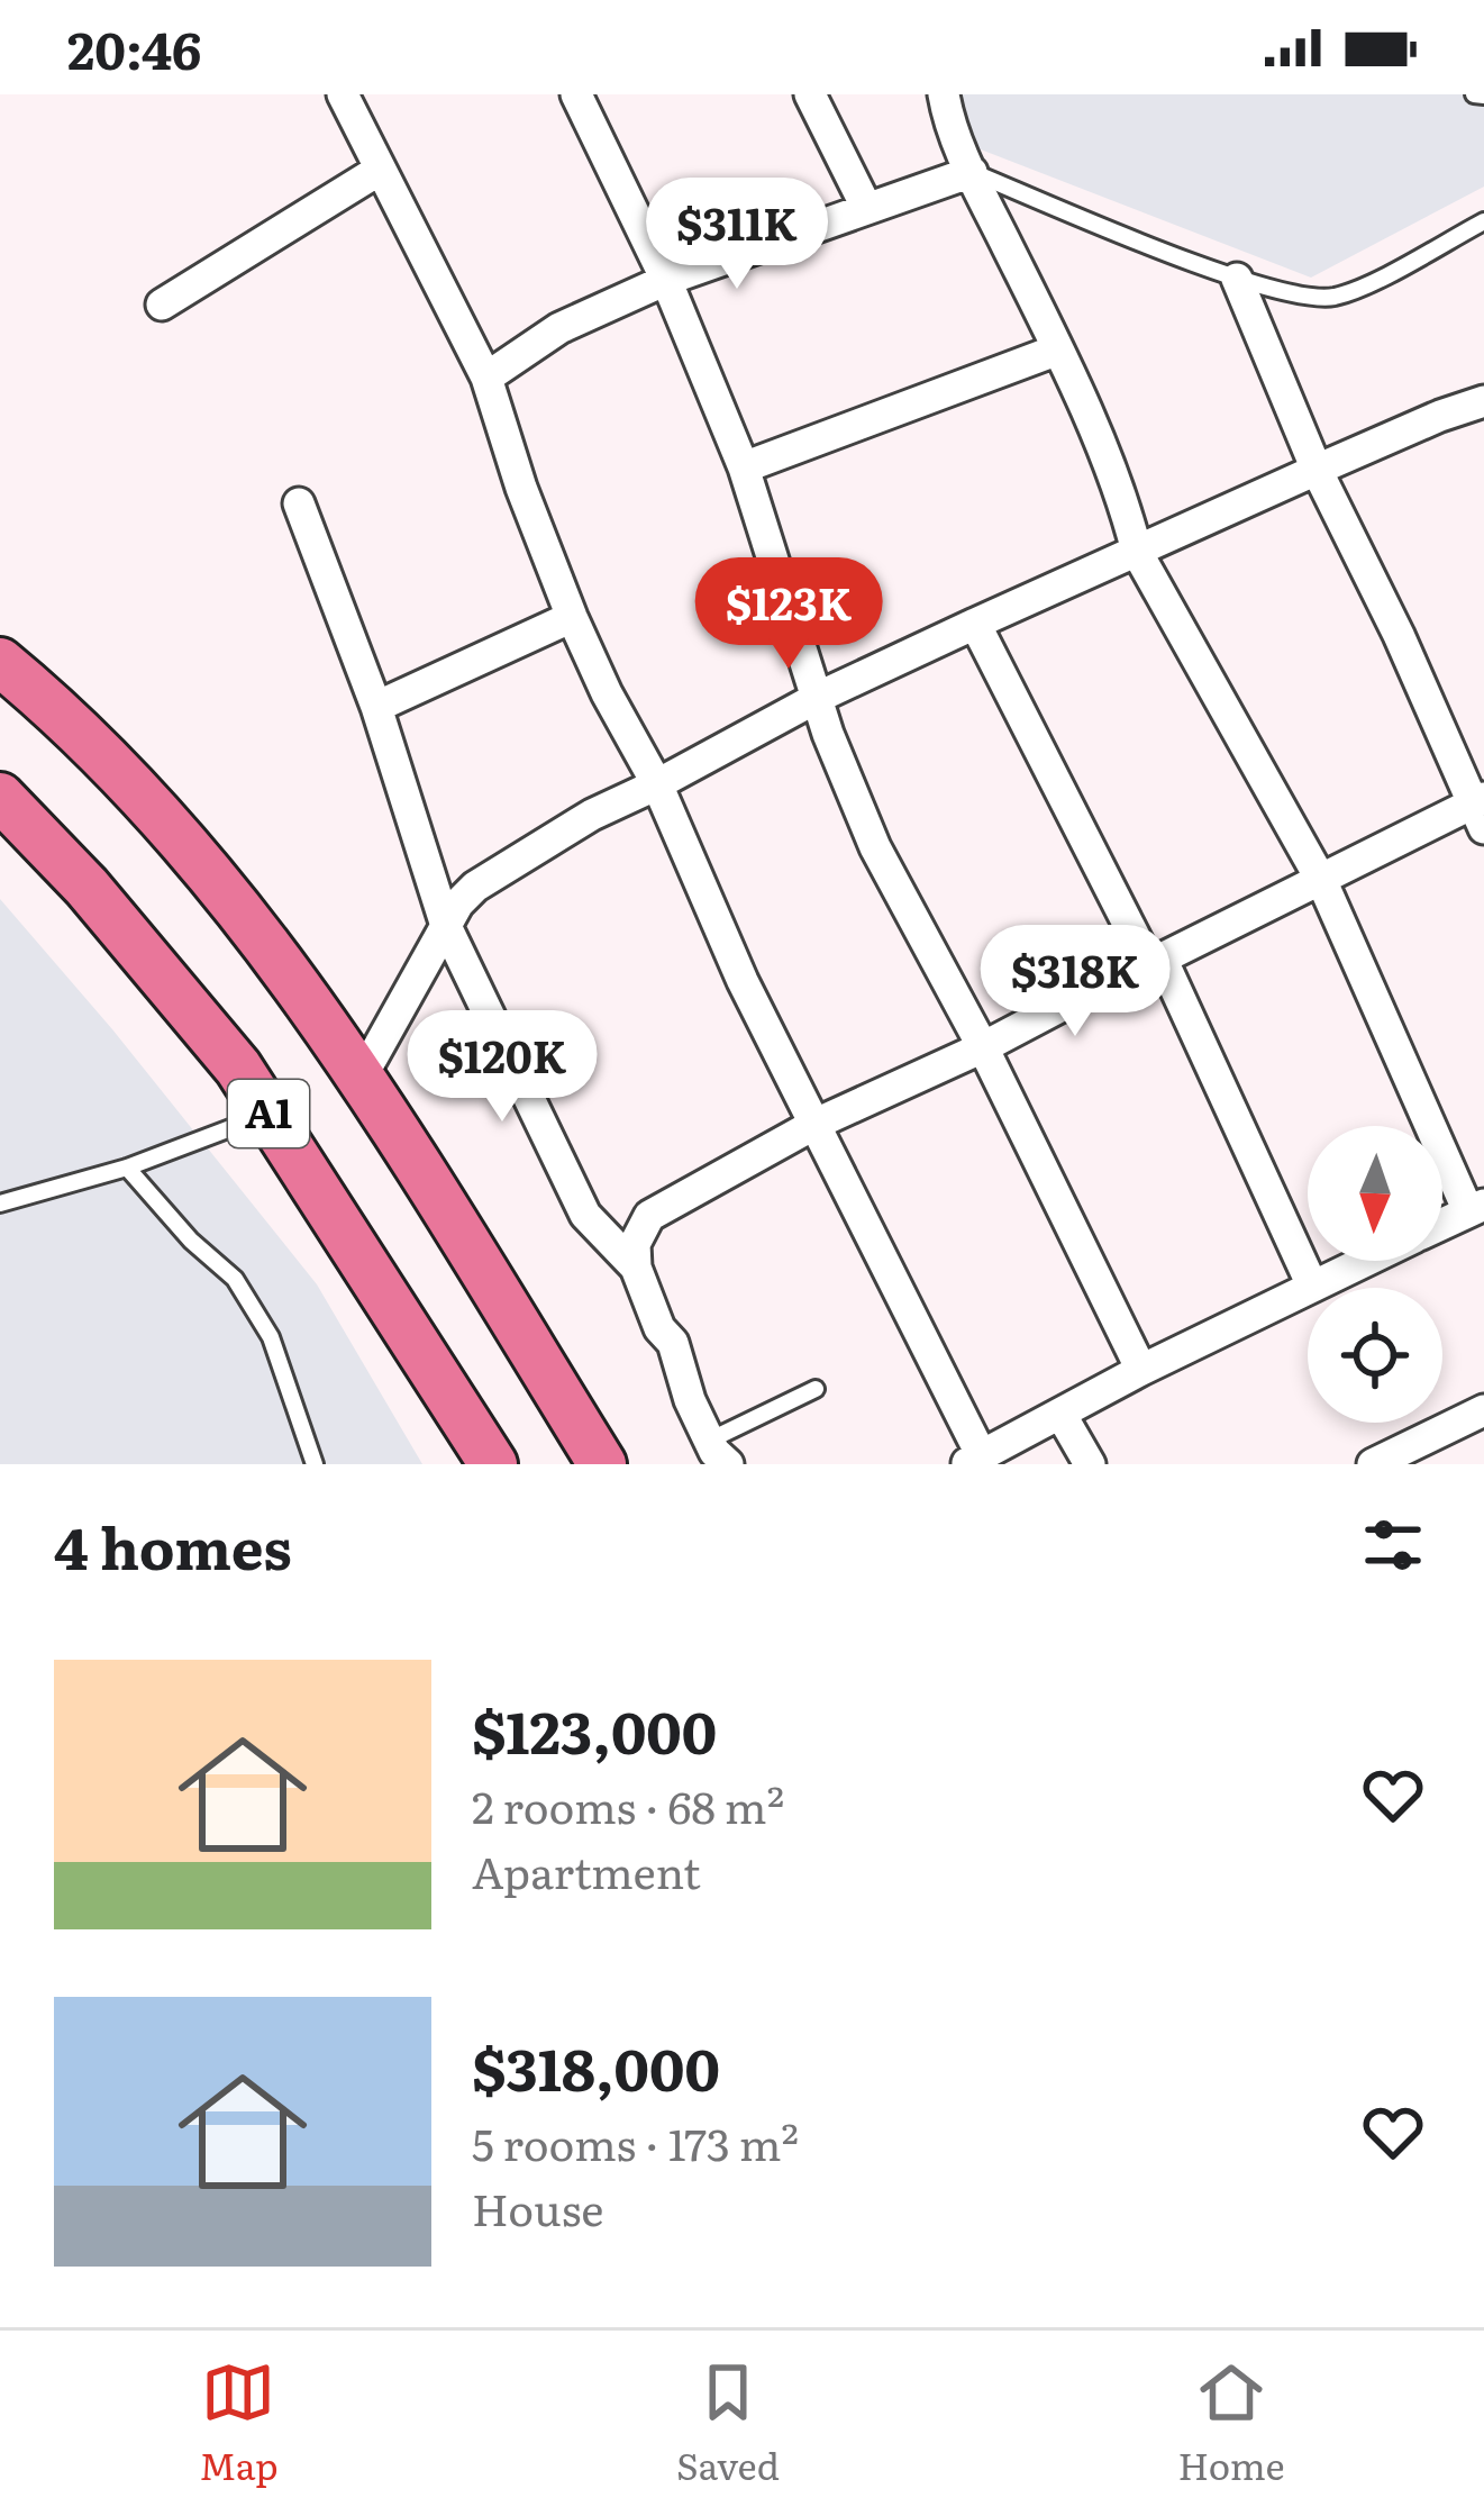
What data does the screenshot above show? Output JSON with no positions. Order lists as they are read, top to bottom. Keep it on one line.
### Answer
{"streets":{"main road":["A1"]},"north":"bottom","page":{"status":"20:46","price":["$311K","$123K","$318K","$120K"],"heading":"4 homes","list":[{"name":"$123,000","note":"2 rooms · 68 m² · Apartment"},{"name":"$318,000","note":"5 rooms · 173 m² · House"}],"tabs":["Map","Saved","Home"]}}
